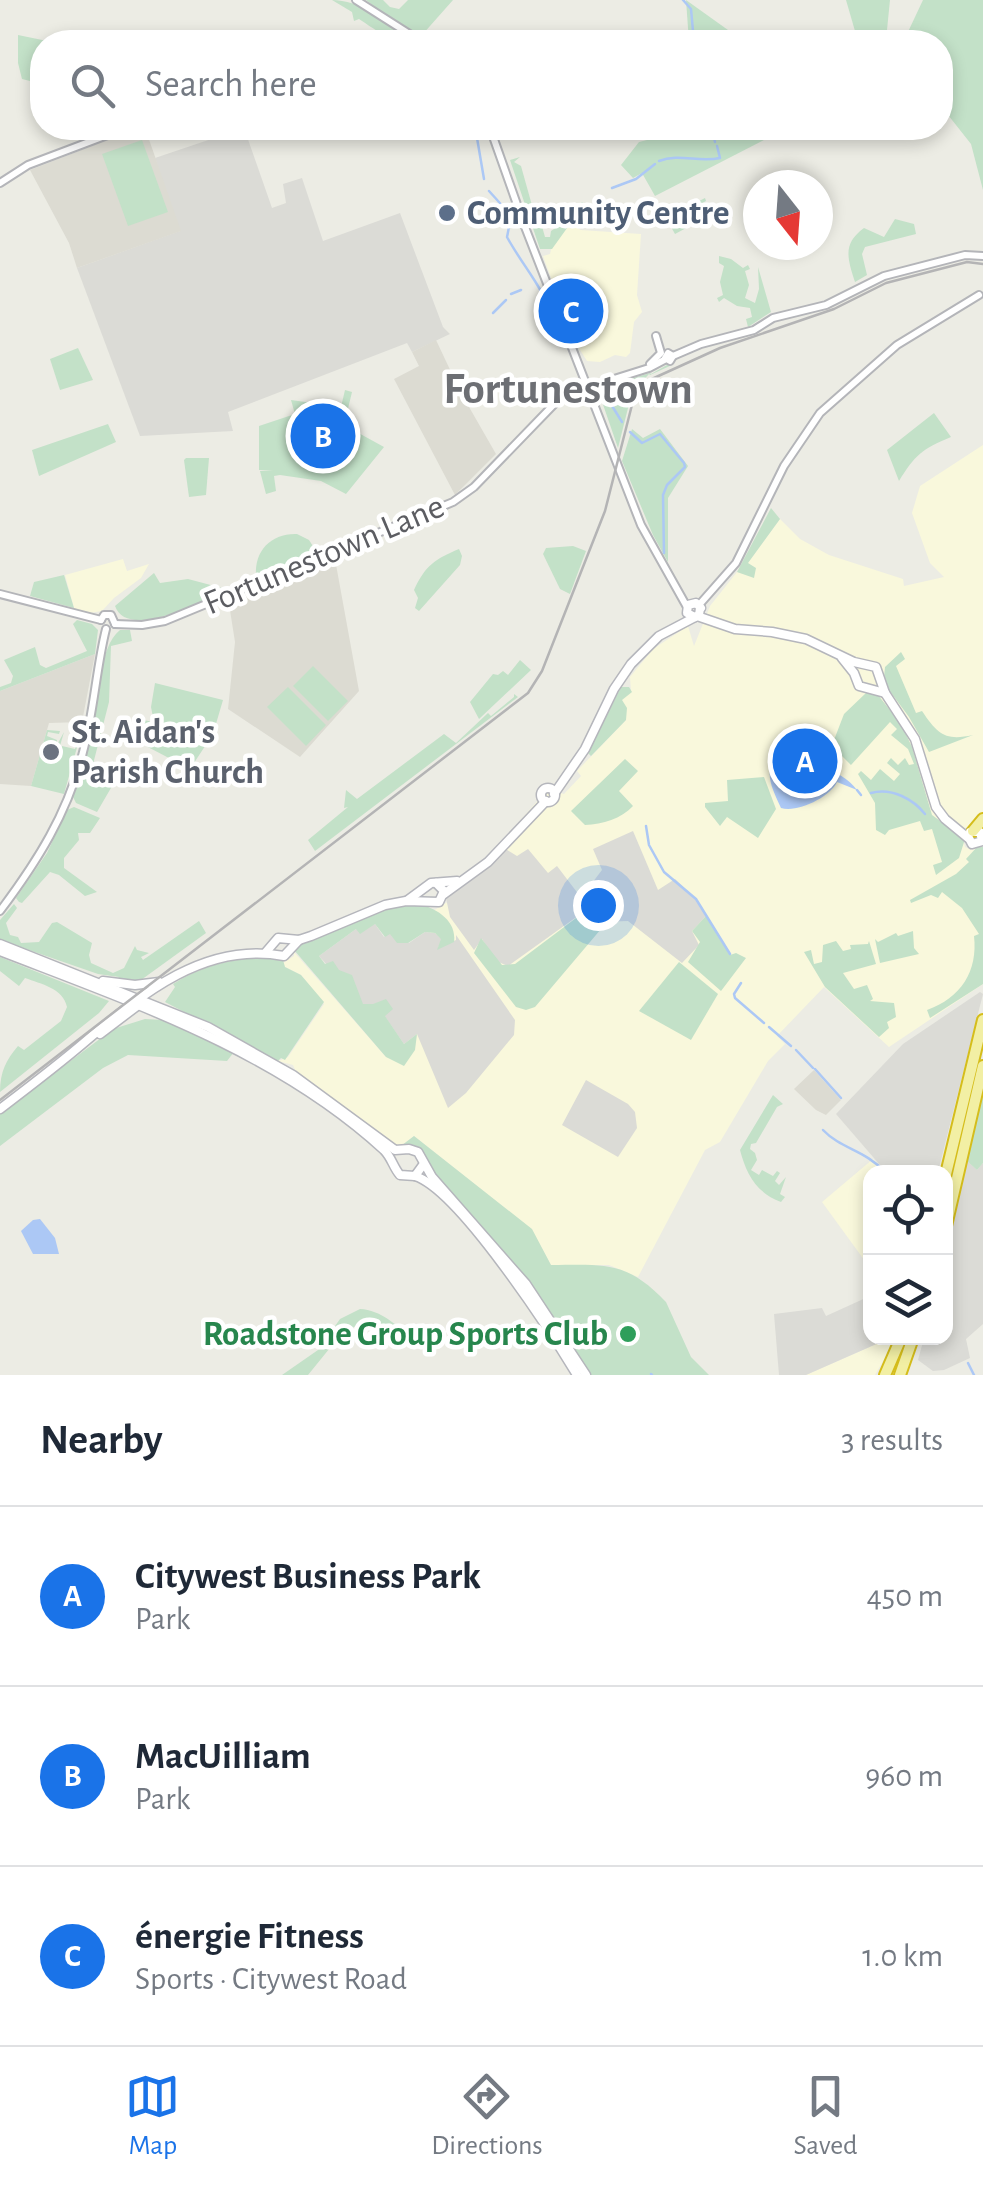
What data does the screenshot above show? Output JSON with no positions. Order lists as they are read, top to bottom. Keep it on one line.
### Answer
{"streets":{"street":["Fortunestown Lane"]},"districts":["Fortunestown"],"places":["Community Centre","St. Aidan's Parish Church","Roadstone Group Sports Club"],"north":"bottom","page":{"search":"Search here","pins":["C","B","A"],"heading":["Nearby","3 results"],"list":[{"mark":"A","name":"Citywest Business Park","note":"Park","value":"450 m"},{"mark":"B","name":"MacUilliam","note":"Park","value":"960 m"},{"mark":"C","name":"énergie Fitness","note":"Sports · Citywest Road","value":"1.0 km"}],"nav":["Map","Directions","Saved"]}}
